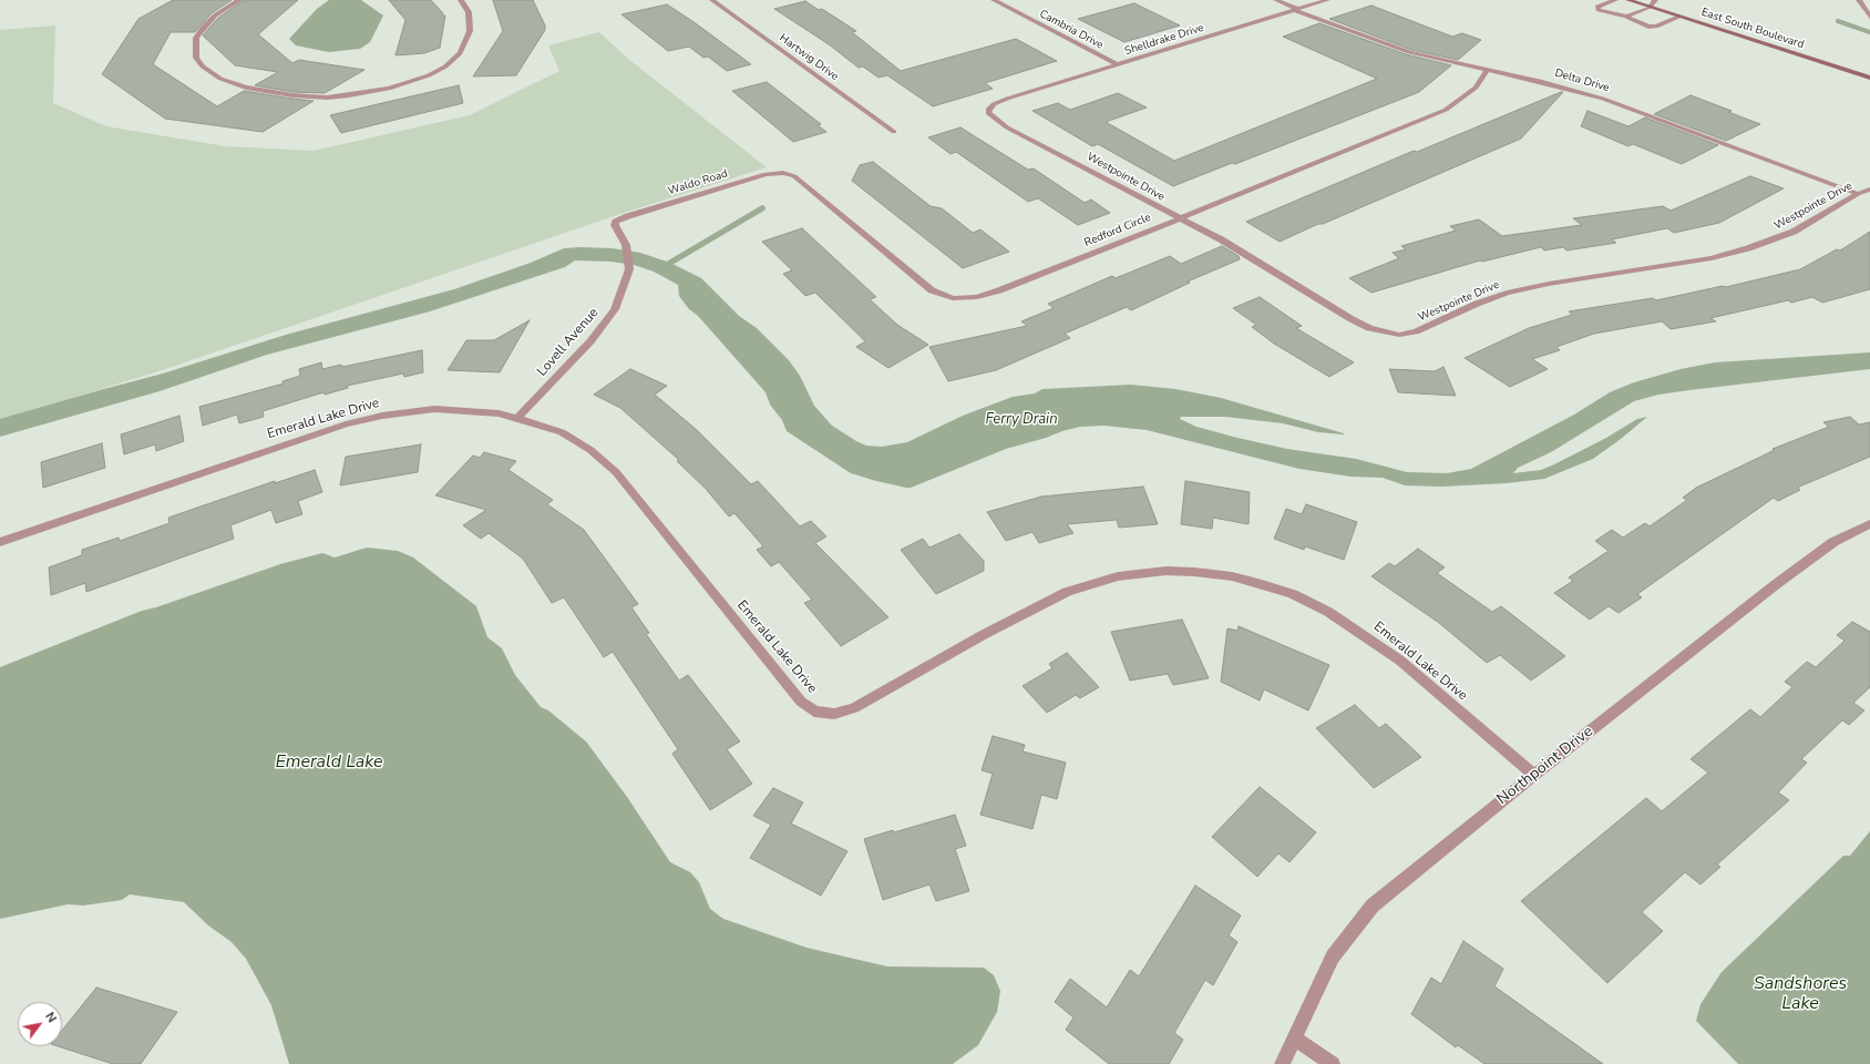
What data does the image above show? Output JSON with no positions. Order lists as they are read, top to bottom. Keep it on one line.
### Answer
{"streets":{"street":["East South Boulevard","Cambria Drive","Shelldrake Drive","Hartwig Drive","Delta Drive","Westpointe Drive","Waldo Road","Redford Circle","Lovell Avenue","Emerald Lake Drive","Northpoint Drive"]},"crossings":[["Cambria Drive","Shelldrake Drive"],["Shelldrake Drive","Delta Drive"],["Shelldrake Drive","Westpointe Drive"],["Delta Drive","Westpointe Drive"],["Delta Drive","Redford Circle"],["Westpointe Drive","Redford Circle"],["Waldo Road","Redford Circle"],["Waldo Road","Lovell Avenue"],["Lovell Avenue","Emerald Lake Drive"],["Emerald Lake Drive","Northpoint Drive"]],"water":["Ferry Drain","Emerald Lake","Sandshores Lake"],"north":"top right"}
